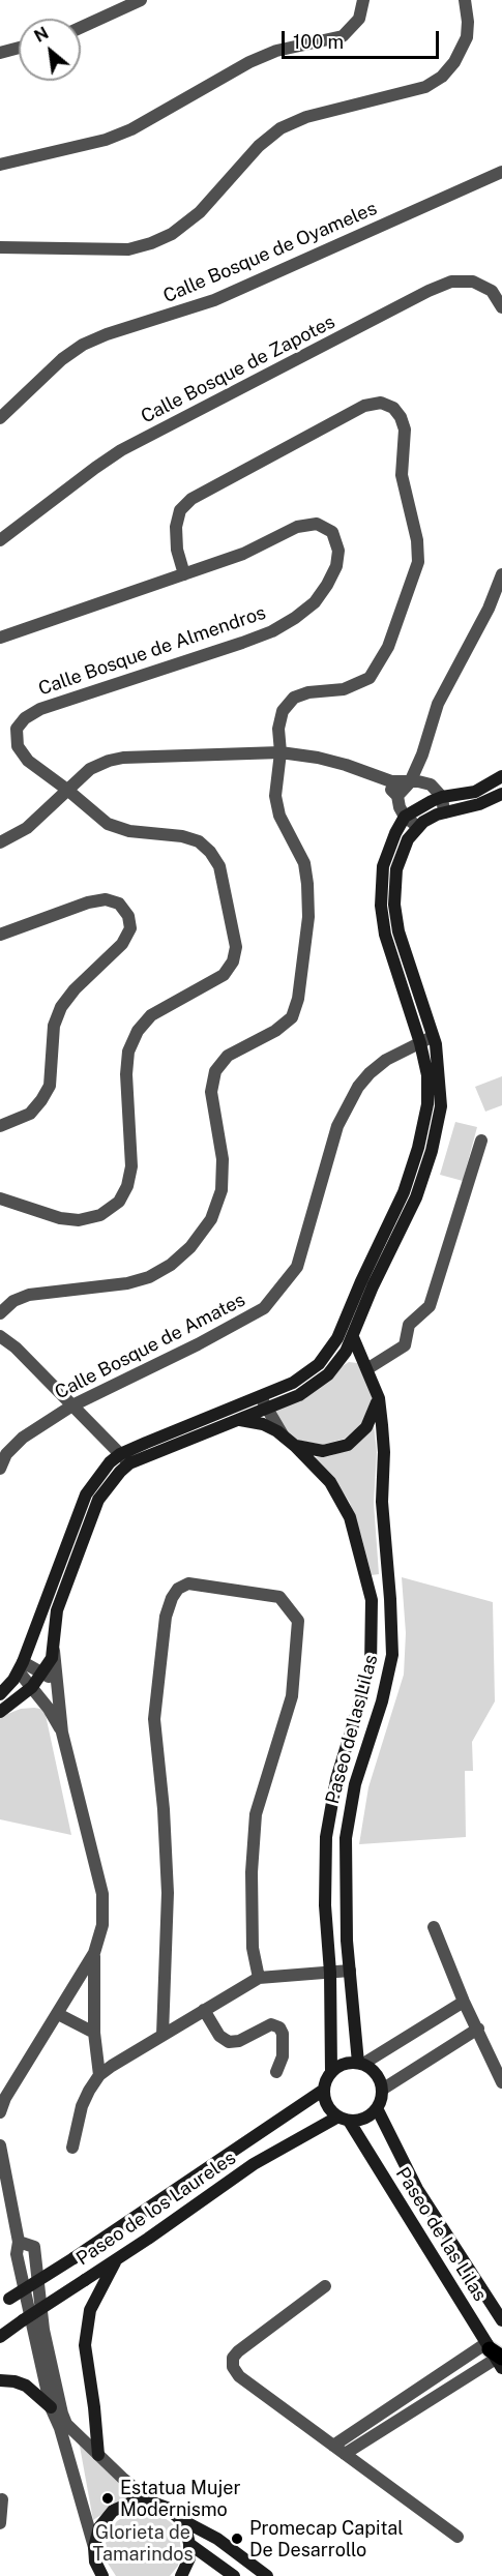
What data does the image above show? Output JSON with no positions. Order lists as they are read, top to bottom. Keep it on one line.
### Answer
{"streets":{"street":["Calle Bosque de Oyameles","Calle Bosque de Zapotes","Calle Bosque de Almendros","Calle Bosque de Amates","Paseo de las Lilas","Paseo de los Laureles"]},"crossings":[["Paseo de las Lilas","Paseo de los Laureles"]],"parks":["Glorieta de Tamarindos"],"places":["Estatua Mujer Modernismo","Promecap Capital De Desarrollo"],"scale_bar":"100 m","north":"top left"}
